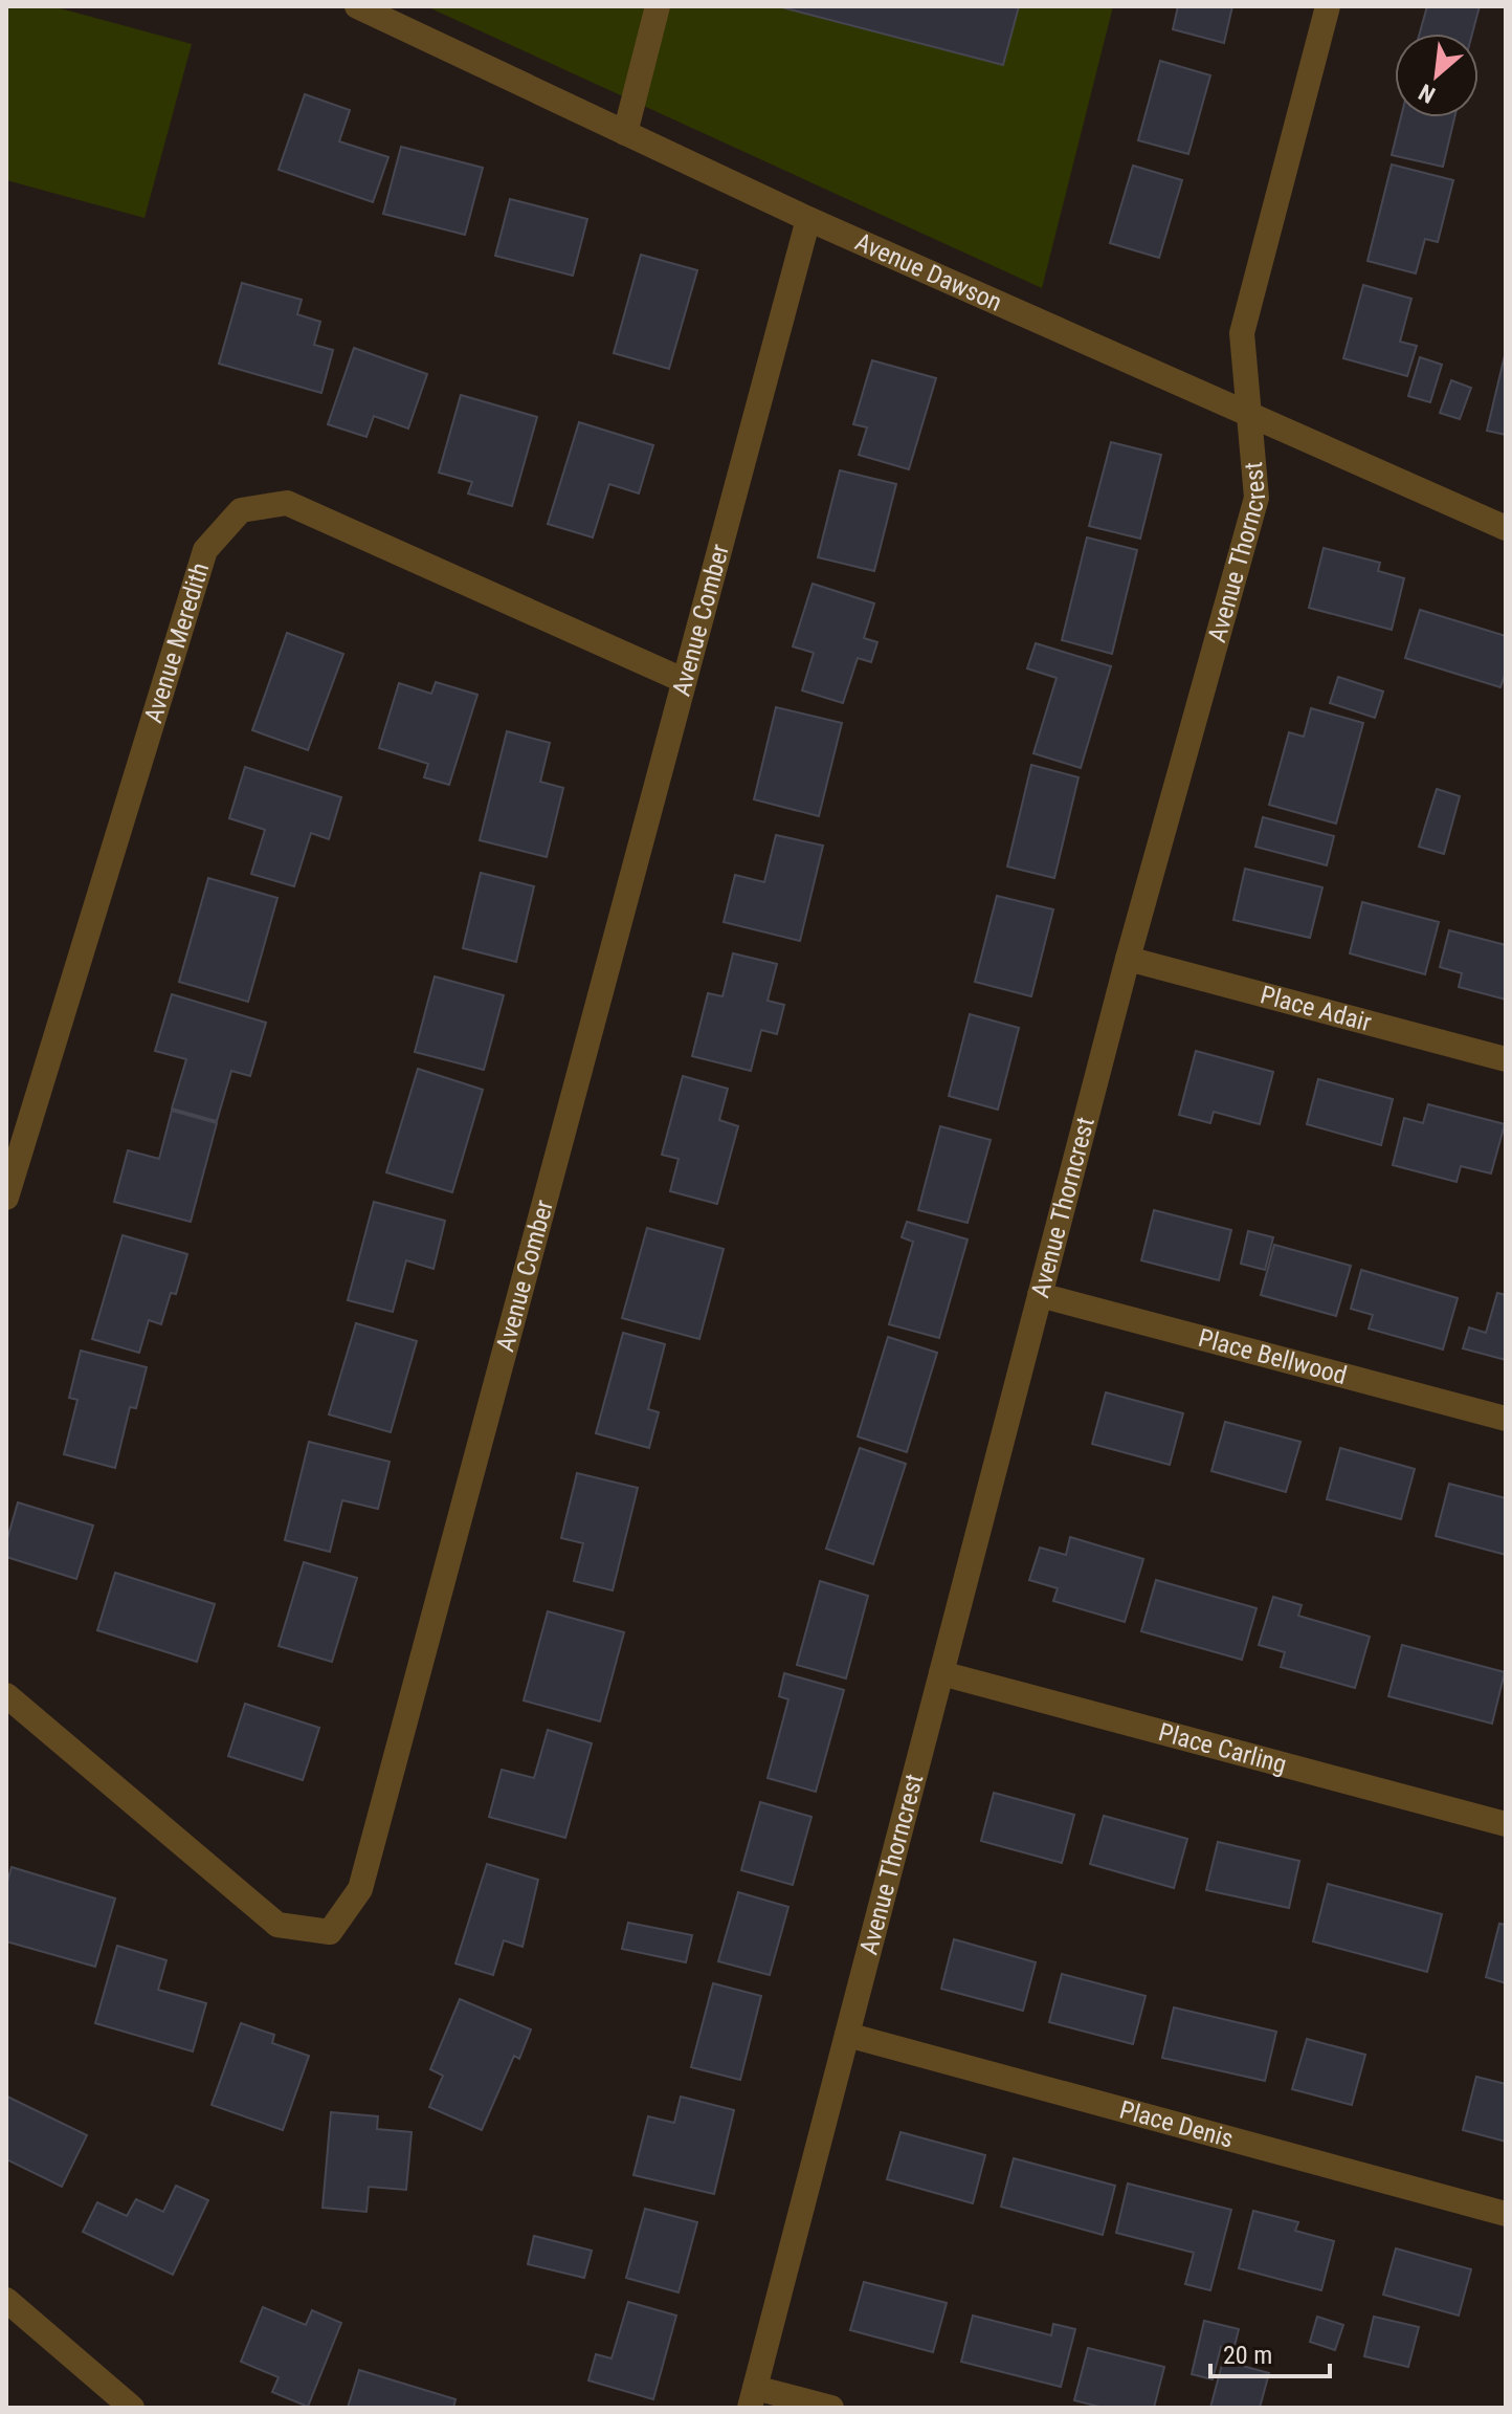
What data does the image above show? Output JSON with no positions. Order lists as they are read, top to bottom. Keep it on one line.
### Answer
{"streets":{"street":["Avenue Dawson","Avenue Thorncrest","Avenue Comber","Avenue Meredith","Place Adair","Place Bellwood","Place Carling","Place Denis"]},"crossings":[["Avenue Dawson","Avenue Thorncrest"],["Avenue Dawson","Avenue Comber"],["Avenue Thorncrest","Place Adair"],["Avenue Thorncrest","Place Bellwood"],["Avenue Thorncrest","Place Carling"],["Avenue Thorncrest","Place Denis"],["Avenue Comber","Avenue Meredith"]],"scale_bar":"20 m","north":"bottom left"}
